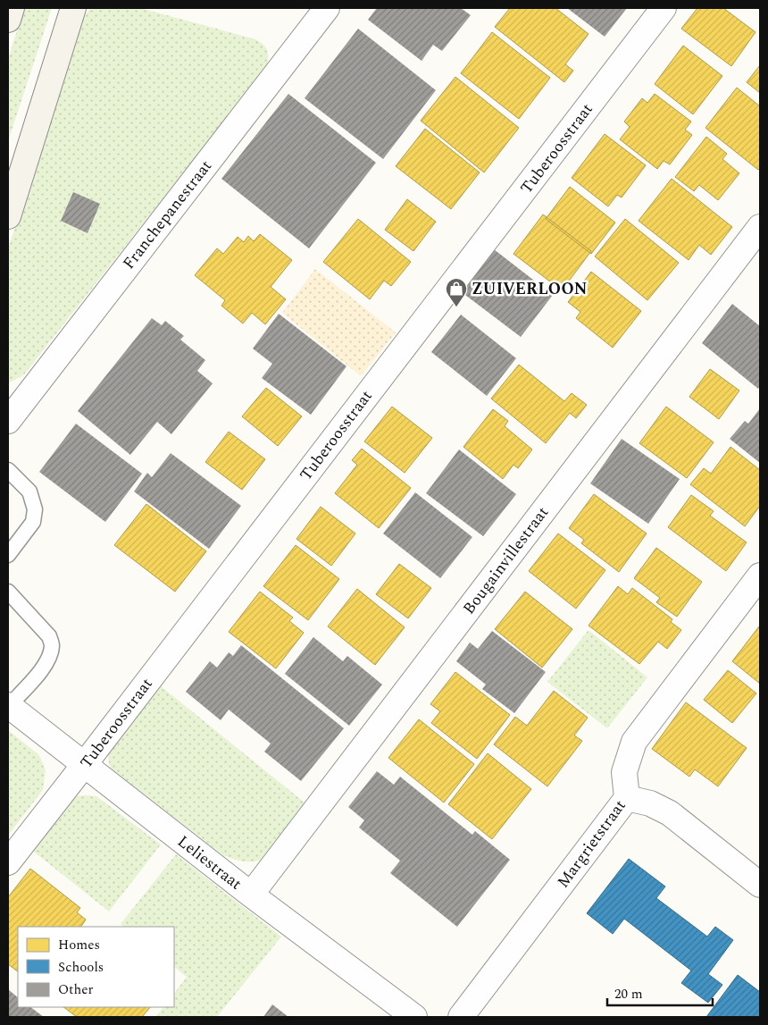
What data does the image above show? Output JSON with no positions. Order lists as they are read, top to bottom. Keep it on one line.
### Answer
{"streets":{"street":["Tuberoosstraat","Franchepanestraat","Bougainvillestraat","Margrietstraat","Leliestraat"]},"crossings":[["Tuberoosstraat","Leliestraat"],["Bougainvillestraat","Leliestraat"]],"places":{"shop":["ZUIVERLOON"]},"legend":["Homes","Schools","Other"],"scale_bar":"20 m"}
